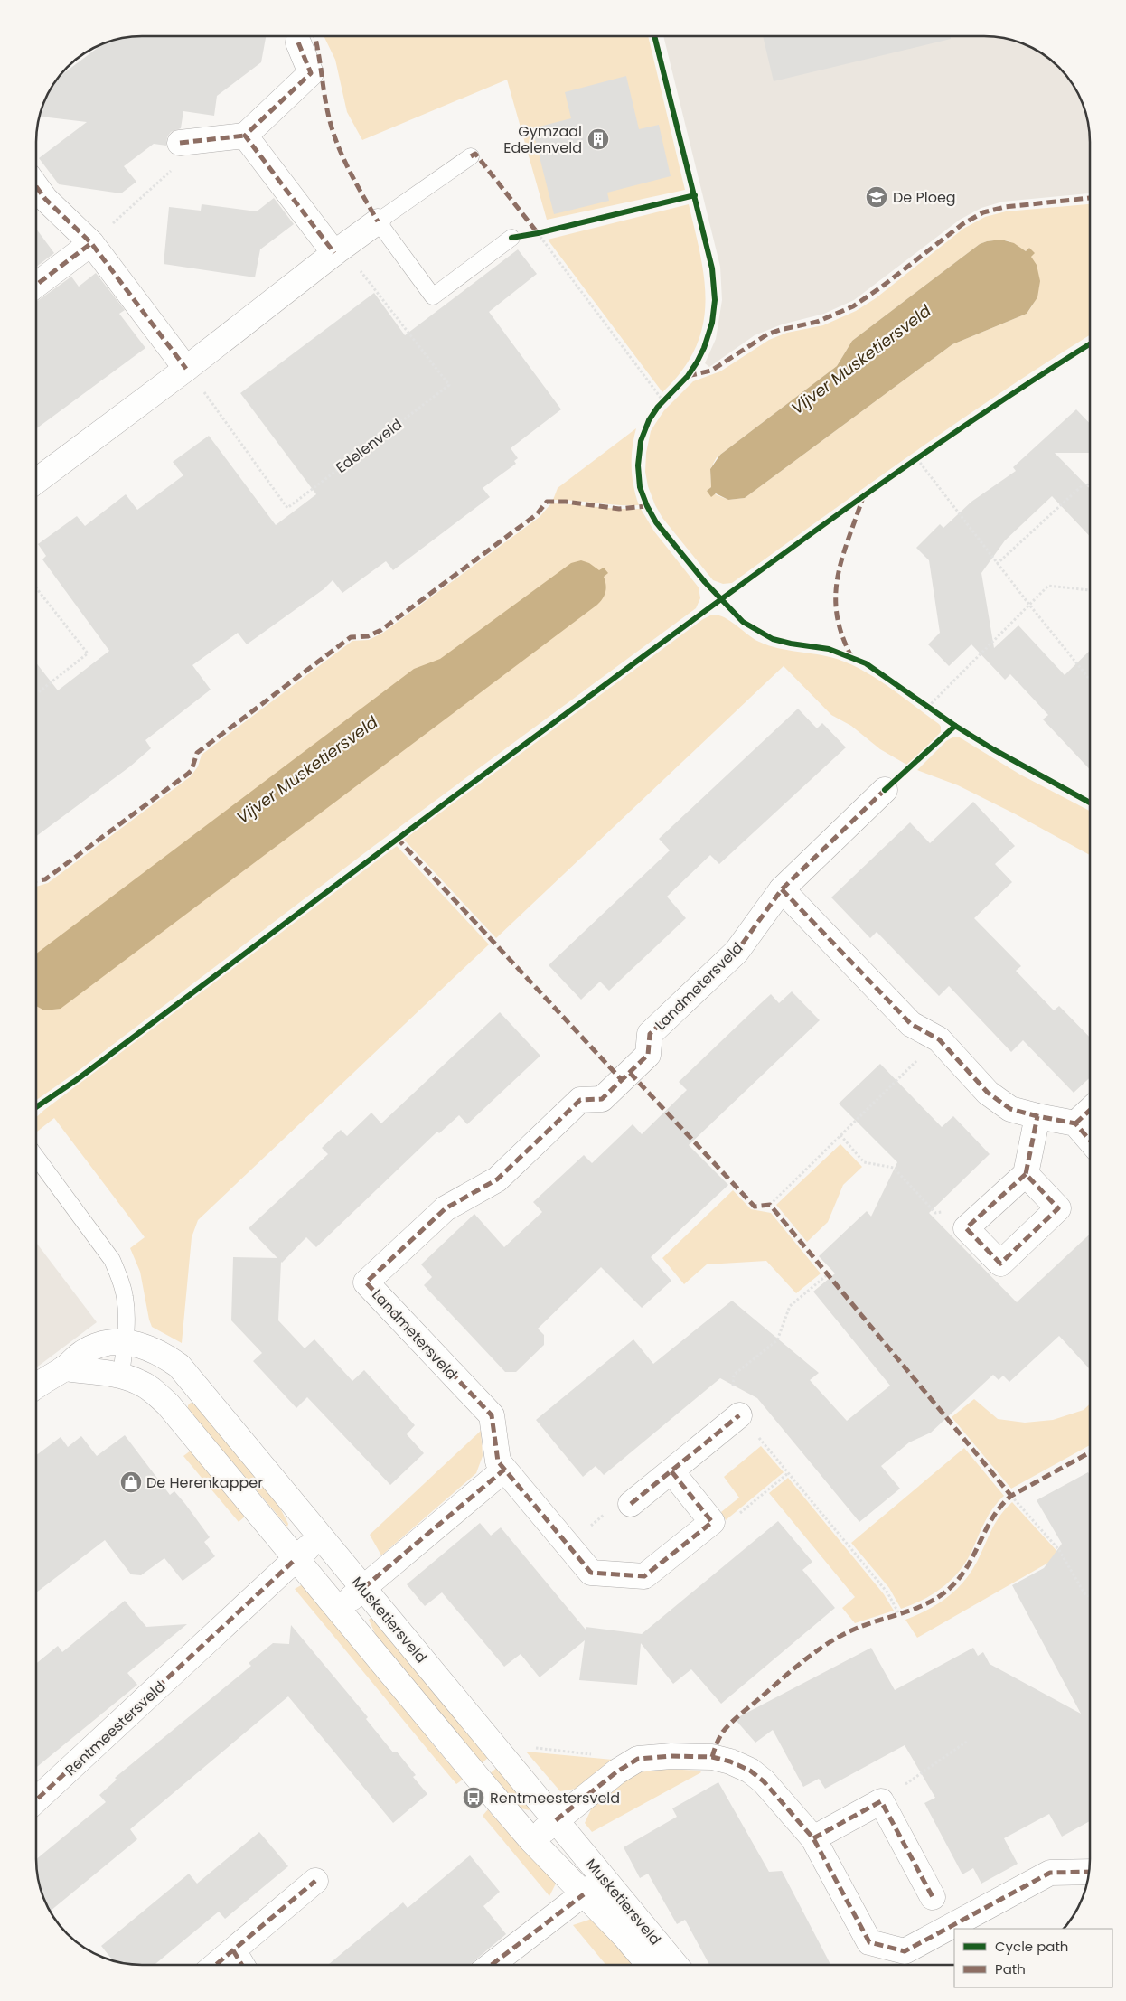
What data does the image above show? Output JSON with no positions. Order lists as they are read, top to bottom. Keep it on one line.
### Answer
{"streets":{"street":["Landmetersveld","Musketiersveld","Rentmeestersveld"],"path":["Edelenveld"]},"crossings":[["Musketiersveld","Rentmeestersveld"]],"water":["Vijver Musketiersveld"],"places":{"building":["Gymzaal Edelenveld"],"school or university":["De Ploeg"],"shop":["De Herenkapper"],"bus stop":["Rentmeestersveld"]},"legend":["Cycle path","Path"]}
